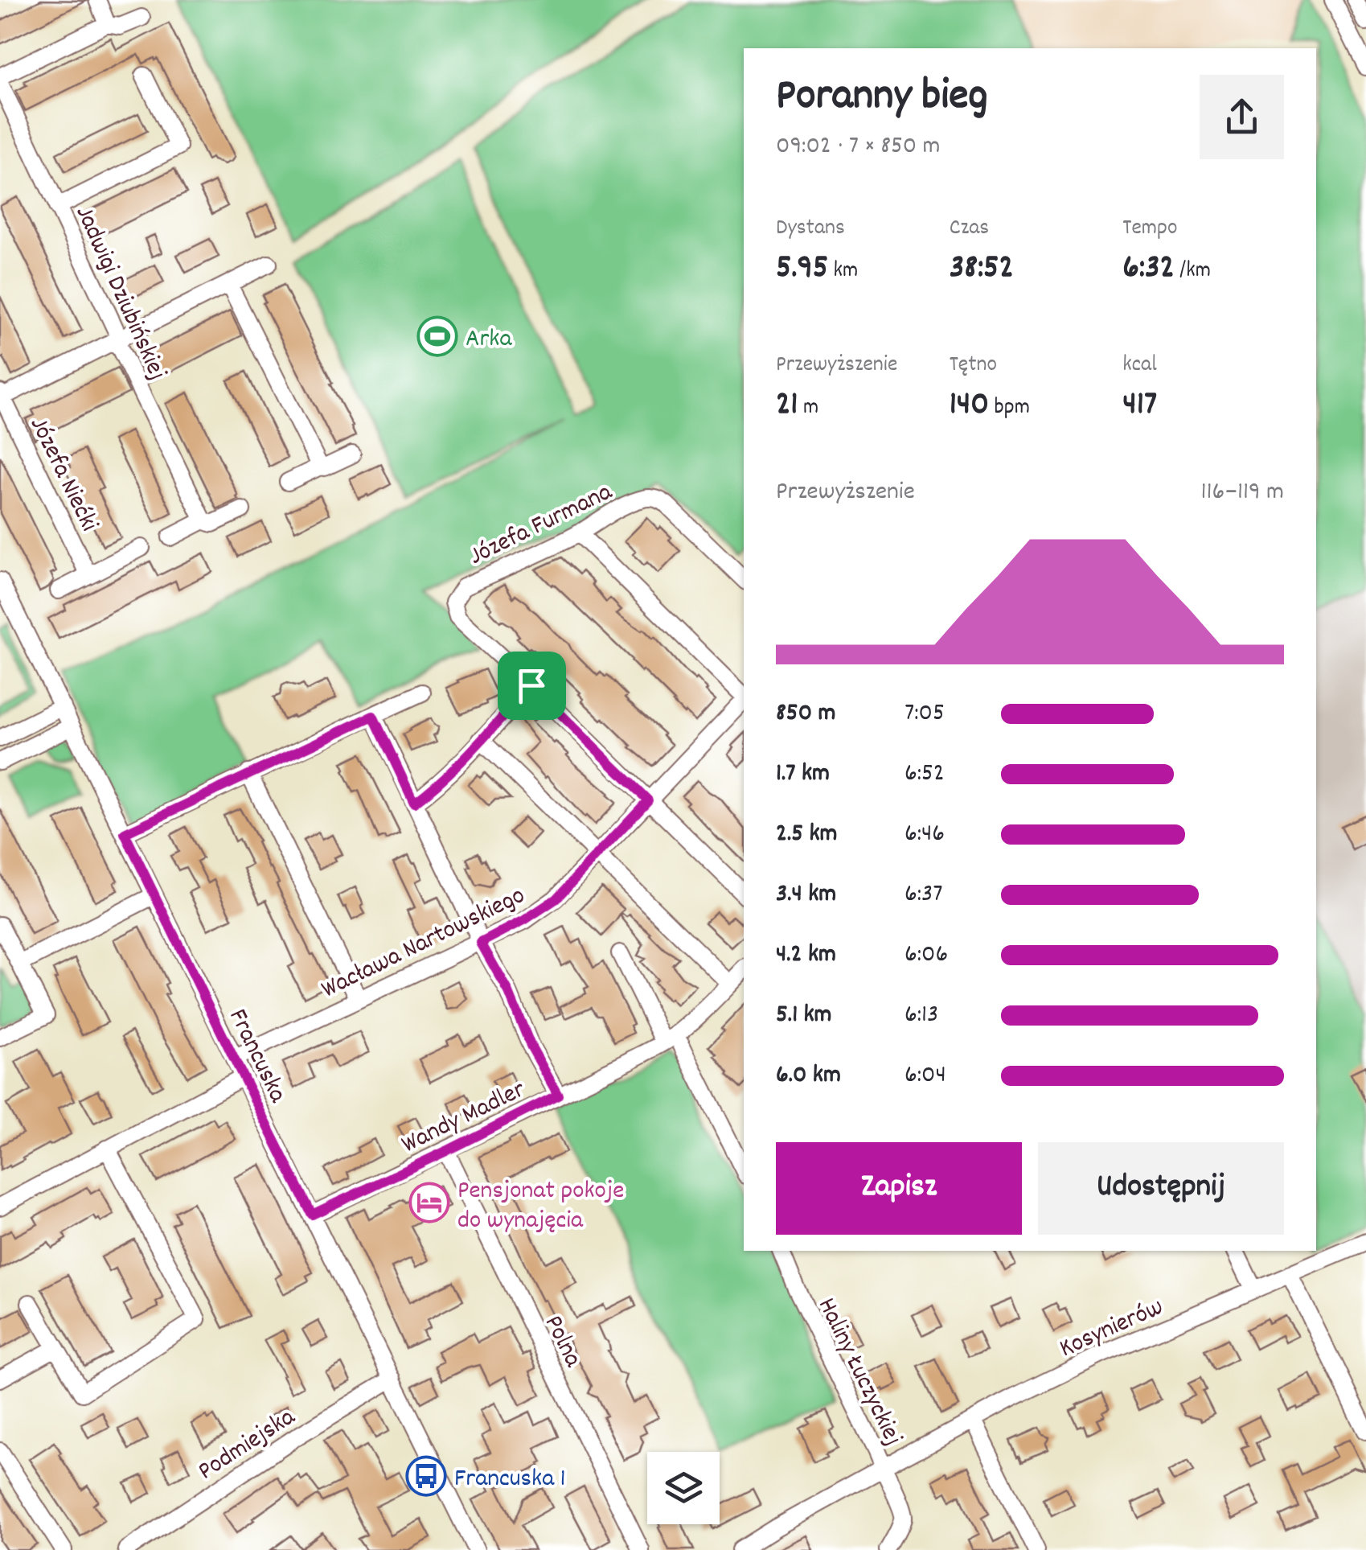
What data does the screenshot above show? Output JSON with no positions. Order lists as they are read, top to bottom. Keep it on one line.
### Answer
{"streets":{"street":["Jadwigi Dziubińskiej","Józefa Niećki","Józefa Furmana","Wacława Nartowskiego","Francuska","Wandy Madler","Kosynierów","Polna","Haliny Łuczyckiej","Podmiejska"]},"crossings":[["Wacława Nartowskiego","Francuska"],["Francuska","Wandy Madler"],["Francuska","Podmiejska"],["Wandy Madler","Polna"],["Kosynierów","Haliny Łuczyckiej"]],"places":{"sports":["Arka"],"hotel":["Pensjonat pokoje do wynajęcia"],"bus stop":["Francuska 1"]},"page":{"heading":["Poranny bieg","09:02 · 7 × 850 m"],"stats":[["Dystans","5.95 km"],["Czas","38:52"],["Tempo","6:32 /km"],["Przewyższenie","21 m"],["Tętno","140 bpm"],["kcal","417"]],"chart":["Przewyższenie","116–119 m"],"list":[{"name":"850 m","note":"7:05"},{"name":"1.7 km","note":"6:52"},{"name":"2.5 km","note":"6:46"},{"name":"3.4 km","note":"6:37"},{"name":"4.2 km","note":"6:06"},{"name":"5.1 km","note":"6:13"},{"name":"6.0 km","note":"6:04"}],"buttons":["Zapisz","Udostępnij"]}}
